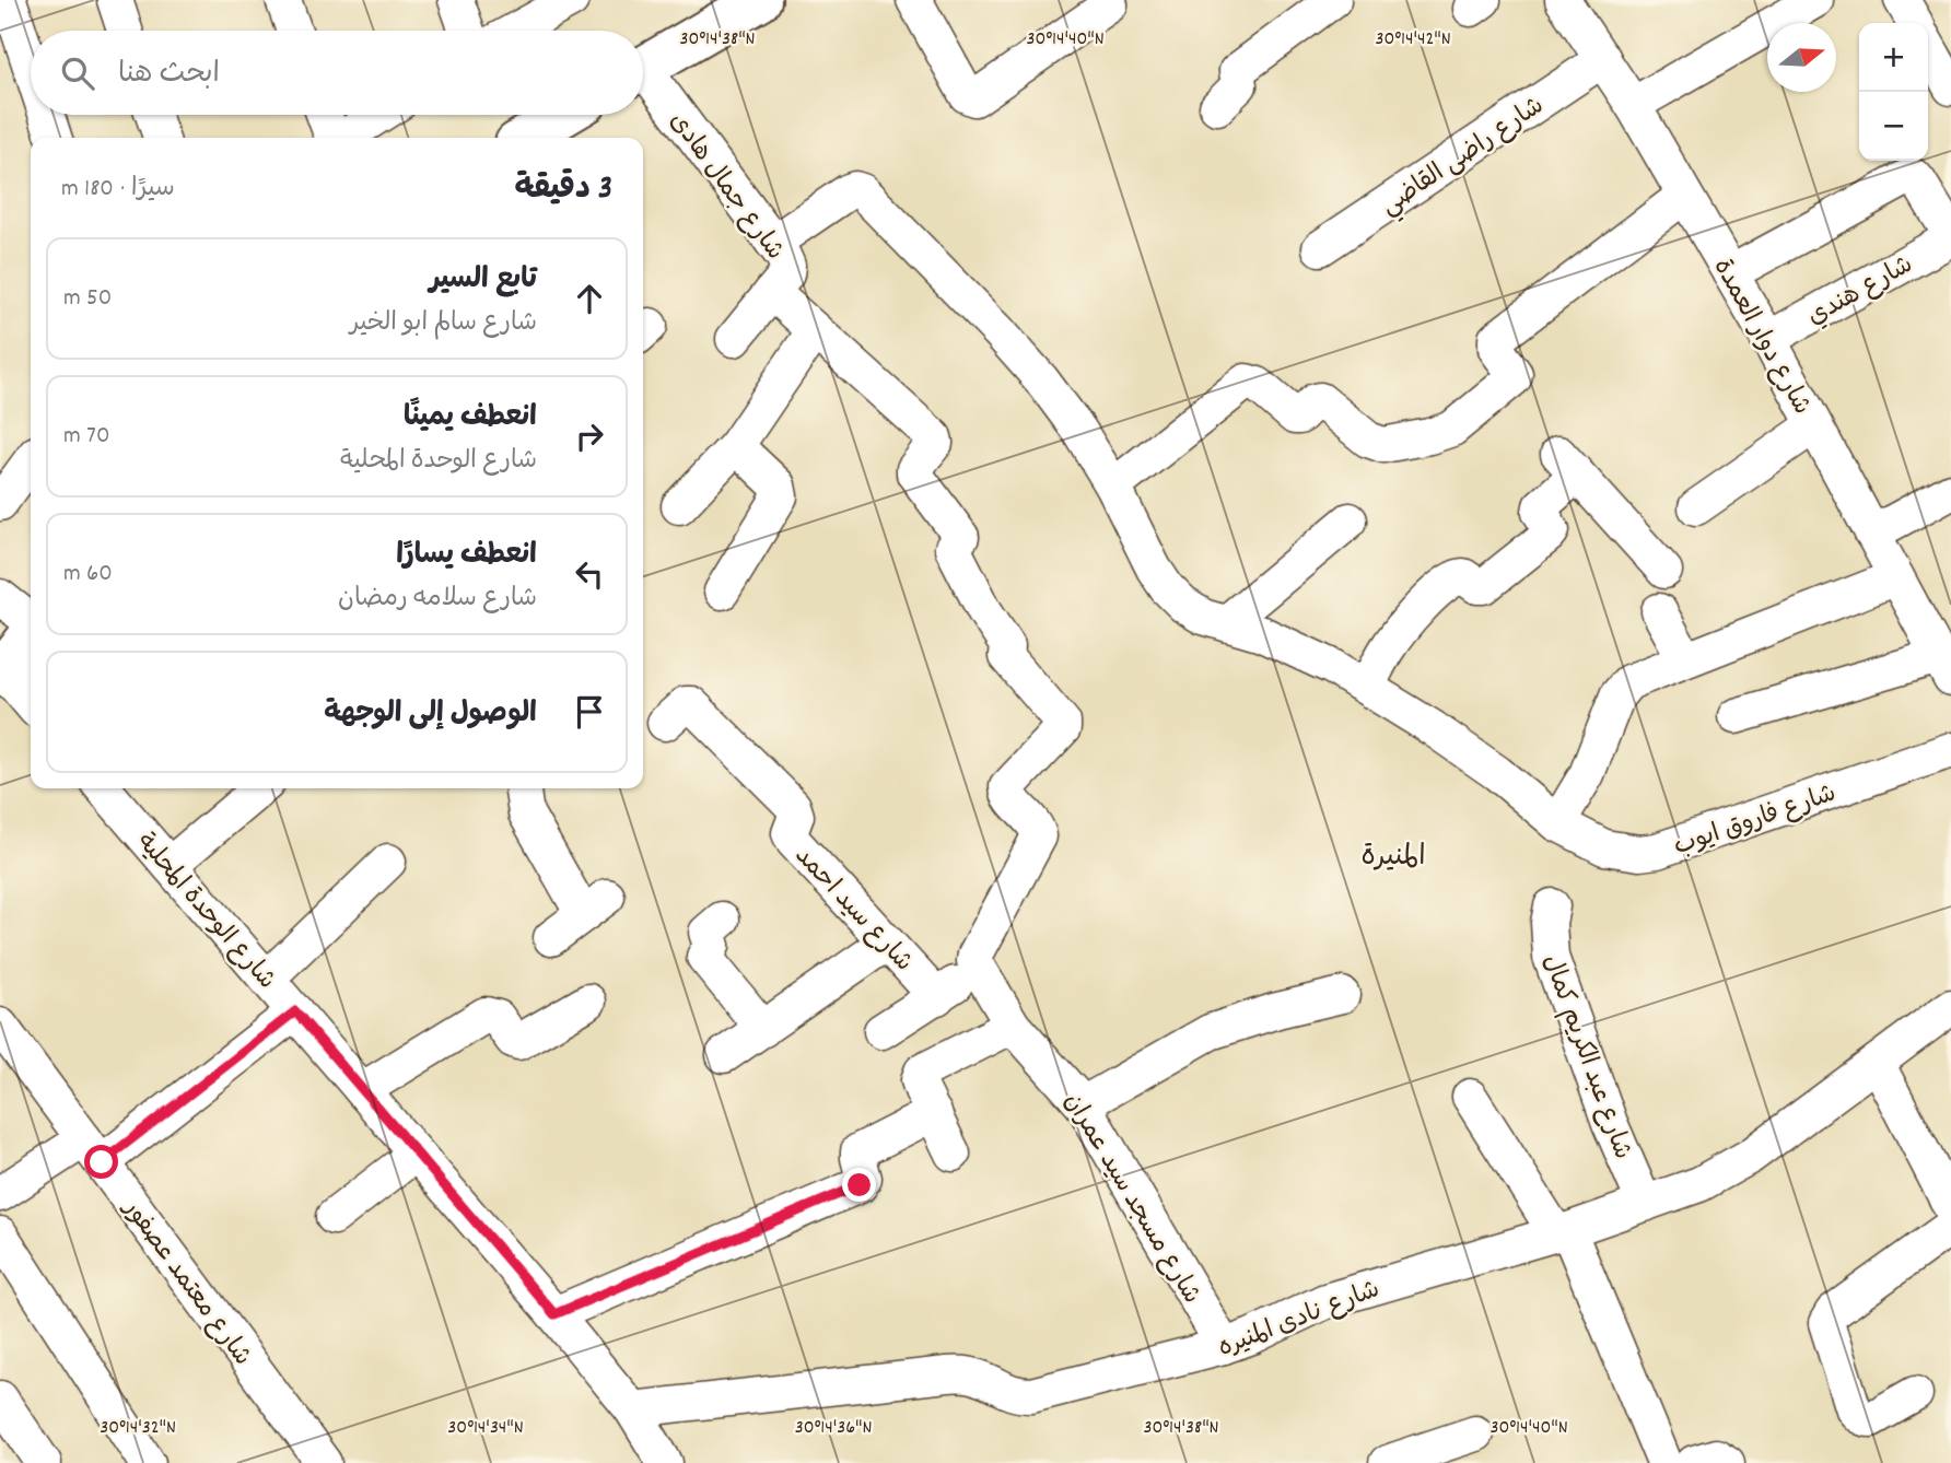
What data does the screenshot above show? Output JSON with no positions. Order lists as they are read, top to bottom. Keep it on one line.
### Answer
{"streets":{"street":["شارع راضى القاضي","شارع جمال هادى","شارع هندي","شارع دوار العمدة","شارع فاروق ايوب","شارع سيد احمد","شارع الوحدة المحلية","شارع عبد الكريم كمال","شارع مسجد سيد عمران","شارع معتمد عصفور","شارع نادى المنيره"]},"crossings":[["شارع راضى القاضي","شارع دوار العمدة"],["شارع جمال هادى","شارع فاروق ايوب"],["شارع هندي","شارع دوار العمدة"],["شارع الوحدة المحلية","شارع نادى المنيره"],["شارع عبد الكريم كمال","شارع نادى المنيره"],["شارع مسجد سيد عمران","شارع نادى المنيره"]],"districts":["المنيرة"],"north":"right","page":{"map_buttons":["+","−"],"search":"ابحث هنا","heading":["3 دقيقة","سيرًا · 180 m"],"list":[["تابع السير","شارع سالم ابو الخير","50 m"],["انعطف يمينًا","شارع الوحدة المحلية","70 m"],["انعطف يسارًا","شارع سلامه رمضان","60 m"],"الوصول إلى الوجهة"]},"coordinates":["30°14'38\"N","30°14'40\"N","30°14'42\"N","30°14'34\"N","30°14'36\"N","30°14'32\"N"]}
